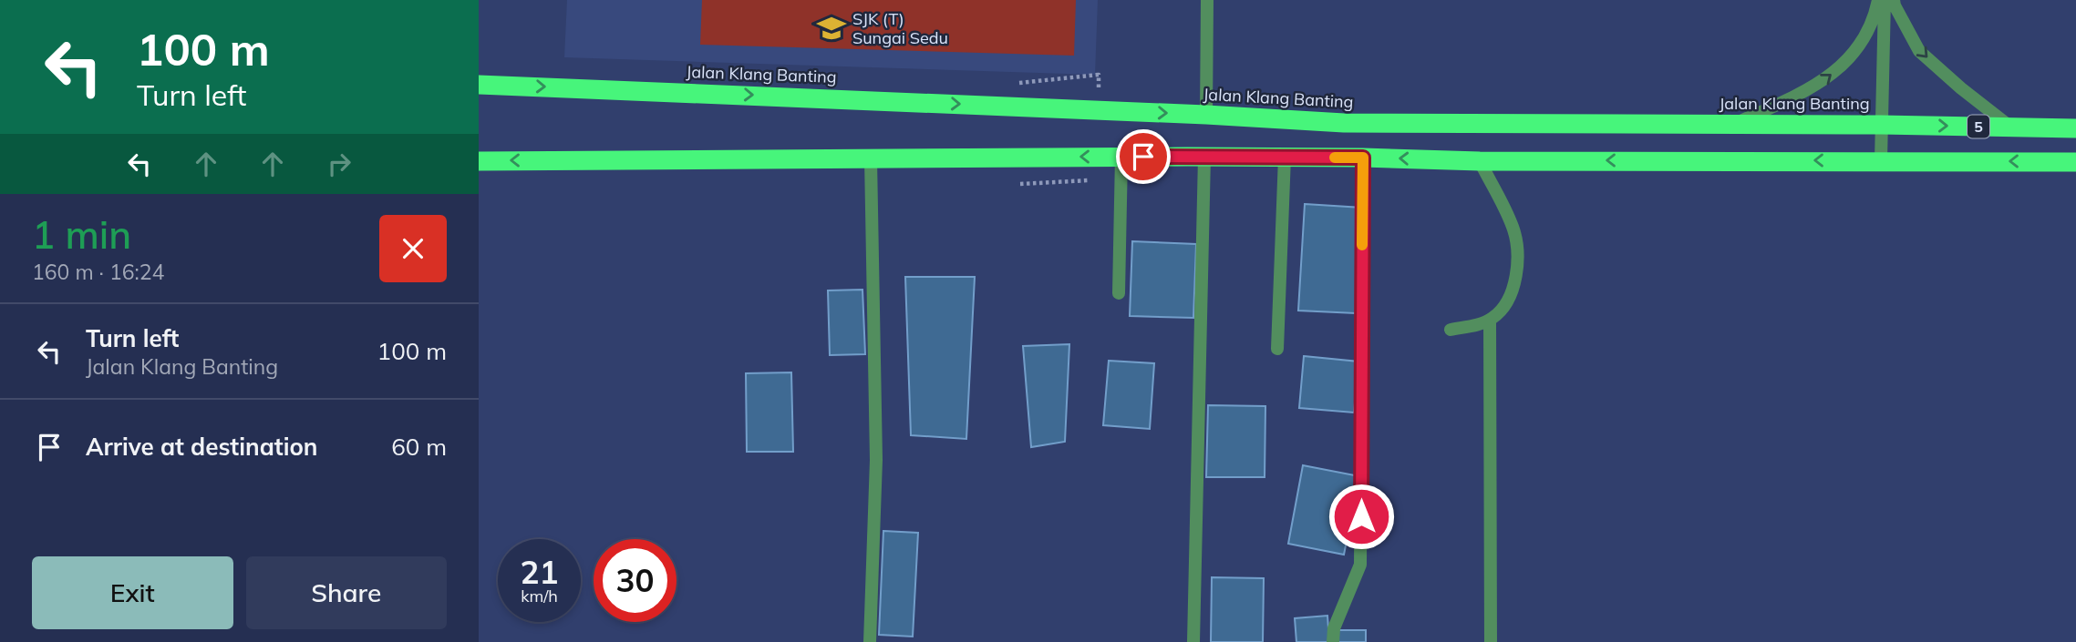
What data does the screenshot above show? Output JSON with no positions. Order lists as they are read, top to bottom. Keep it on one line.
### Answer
{"streets":{"highway":["Jalan Klang Banting","5"]},"places":{"school or university":["SJK (T) Sungai Sedu"]},"page":{"turn":["100 m","Turn left"],"heading":["1 min","160 m · 16:24"],"list":[{"name":"Turn left","note":"Jalan Klang Banting","value":"100 m"},{"name":"Arrive at destination","value":"60 m"}],"speed":"21 km/h","limit":"30","buttons":["Exit","Share"]}}
